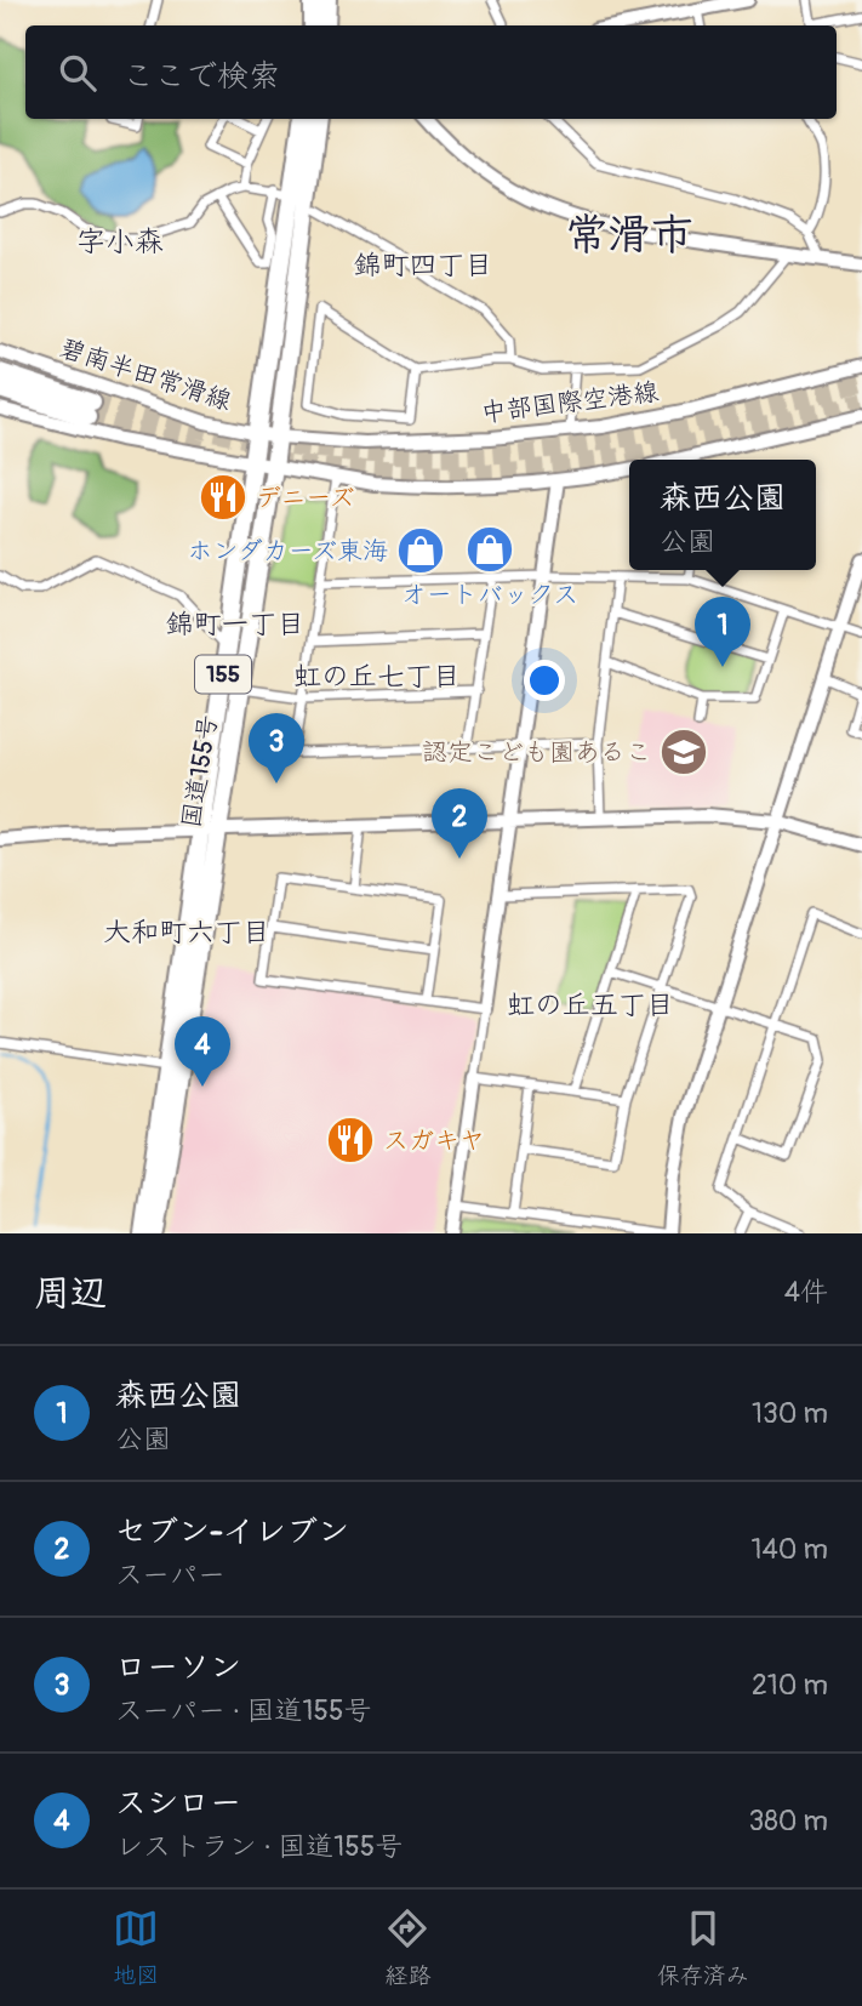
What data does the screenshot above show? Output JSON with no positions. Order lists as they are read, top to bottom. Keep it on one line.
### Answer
{"streets":{"highway":["155","国道155号"],"street":["碧南半田常滑線","中部国際空港線"]},"crossings":[["碧南半田常滑線","中部国際空港線"],["碧南半田常滑線","国道155号"],["中部国際空港線","国道155号"]],"districts":["常滑市","字小森","錦町四丁目","錦町一丁目","虹の丘七丁目","大和町六丁目","虹の丘五丁目"],"places":{"restaurant":["デニーズ","スガキヤ"],"shop":["オートバックス","ホンダカーズ東海"],"school or university":["認定こども園あるこ"]},"page":{"search":"ここで検索","popup":["森西公園","公園"],"pins":["1","3","2","4"],"heading":["周辺","4件"],"list":[{"mark":"1","name":"森西公園","note":"公園","value":"130 m"},{"mark":"2","name":"セブン-イレブン","note":"スーパー","value":"140 m"},{"mark":"3","name":"ローソン","note":"スーパー · 国道155号","value":"210 m"},{"mark":"4","name":"スシロー","note":"レストラン · 国道155号","value":"380 m"}],"nav":["地図","経路","保存済み"]}}
